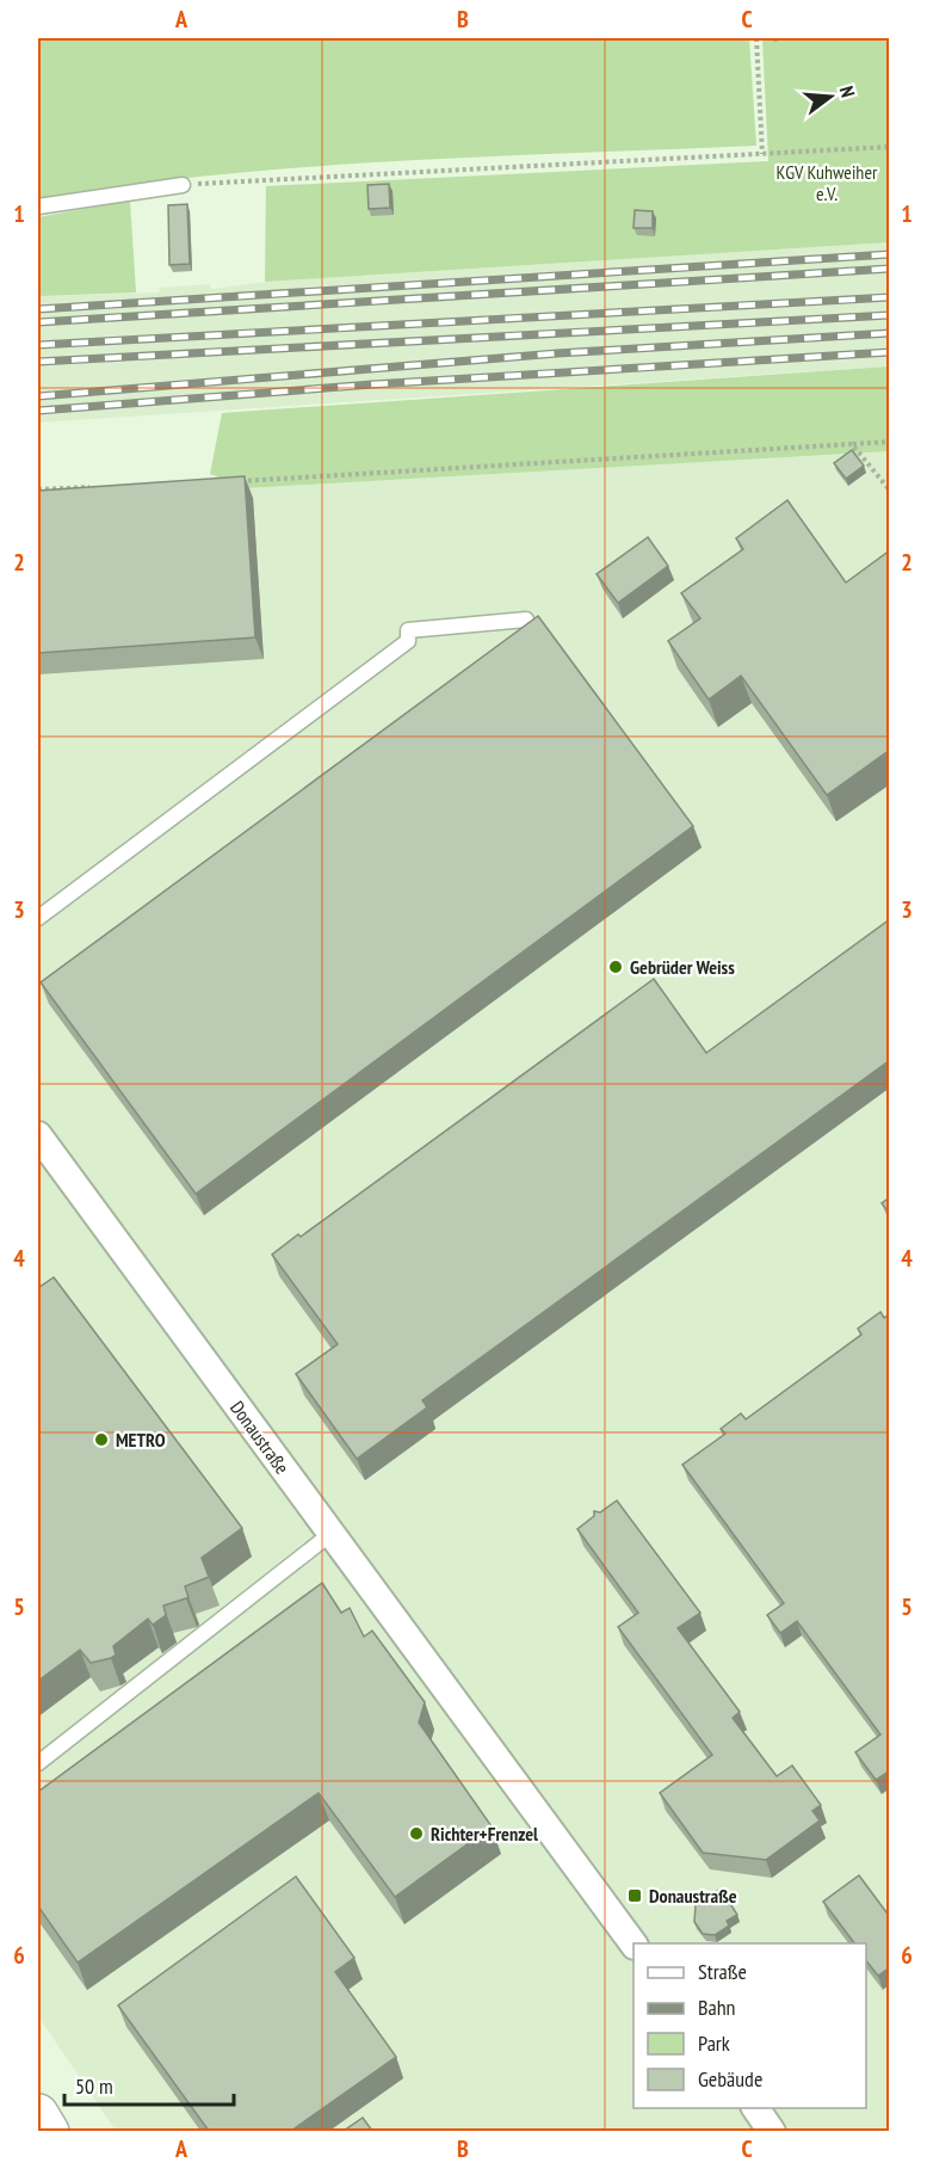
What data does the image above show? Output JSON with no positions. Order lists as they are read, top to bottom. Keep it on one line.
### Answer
{"streets":{"street":["Donaustraße"]},"parks":["KGV Kuhweiher e.V."],"places":{"other":["Gebrüder Weiss","METRO","Richter+Frenzel"],"transit":["Donaustraße"]},"legend":["Straße","Bahn","Park","Gebäude"],"scale_bar":"50 m","north":"right","grid":{"columns":["A","B","C"],"rows":["1","2","3","4","5","6"]}}
